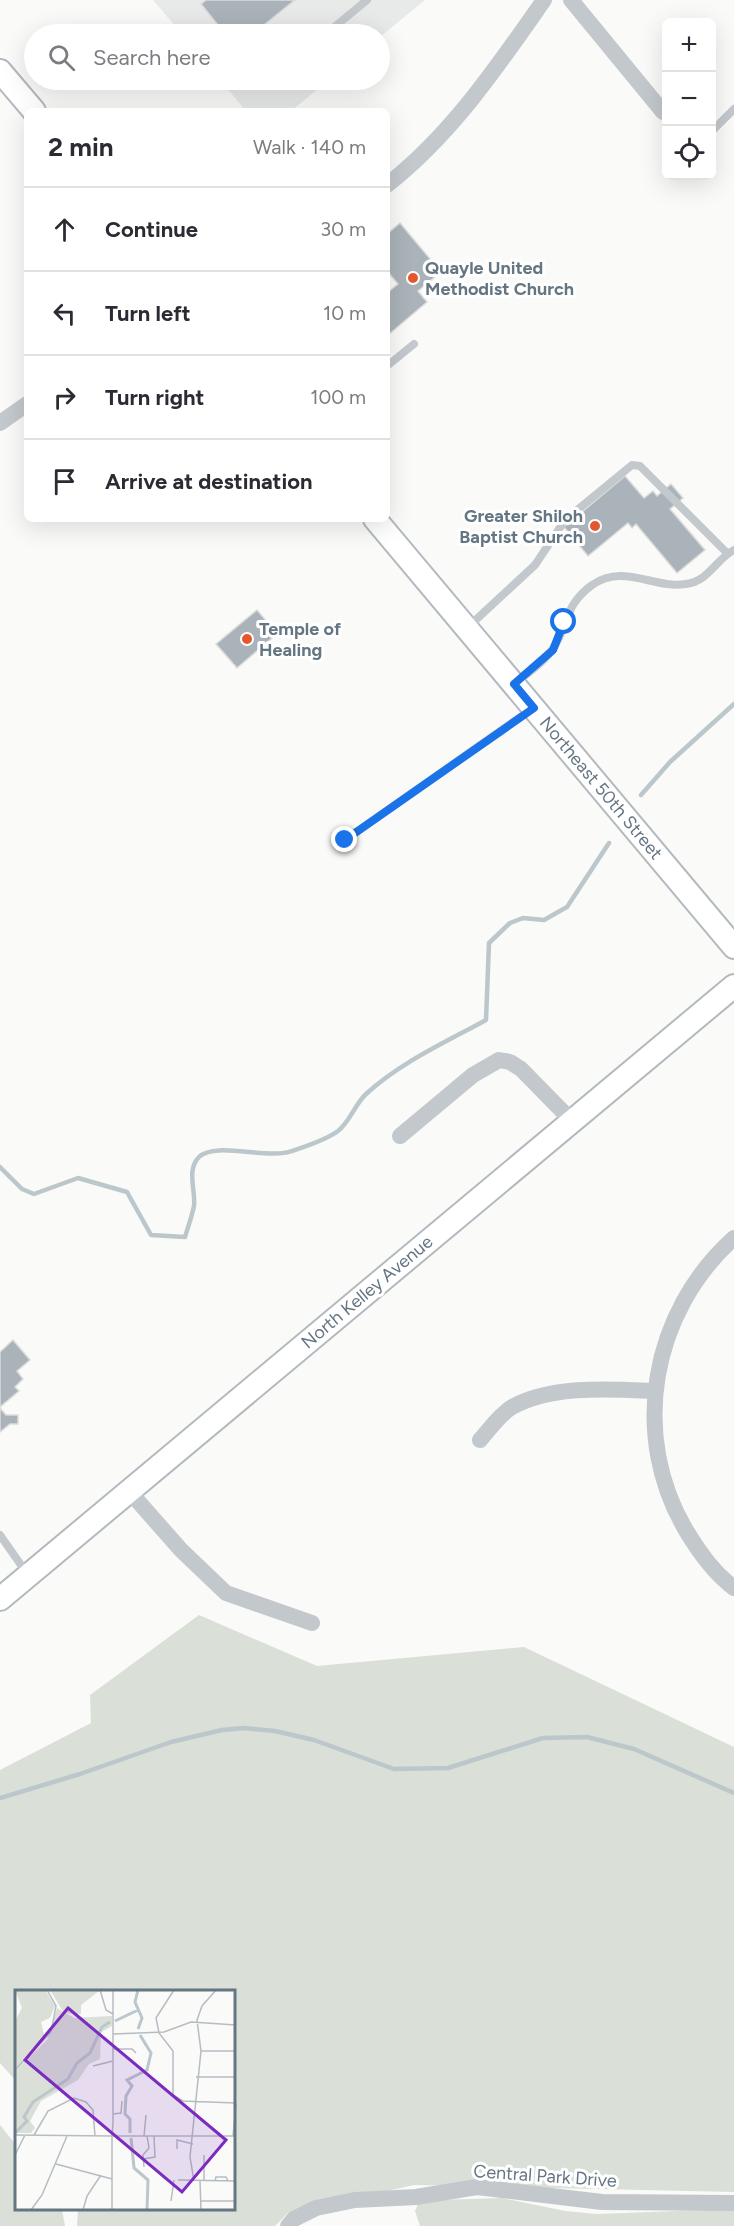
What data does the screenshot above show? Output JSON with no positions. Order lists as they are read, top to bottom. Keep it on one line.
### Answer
{"streets":{"street":["Northeast 50th Street","North Kelley Avenue","Central Park Drive"]},"places":["Quayle United Methodist Church","Greater Shiloh Baptist Church","Temple of Healing"],"page":{"map_buttons":["+","−"],"search":"Search here","heading":["2 min","Walk · 140 m"],"list":[["Continue","30 m"],["Turn left","10 m"],["Turn right","100 m"],"Arrive at destination"]}}
